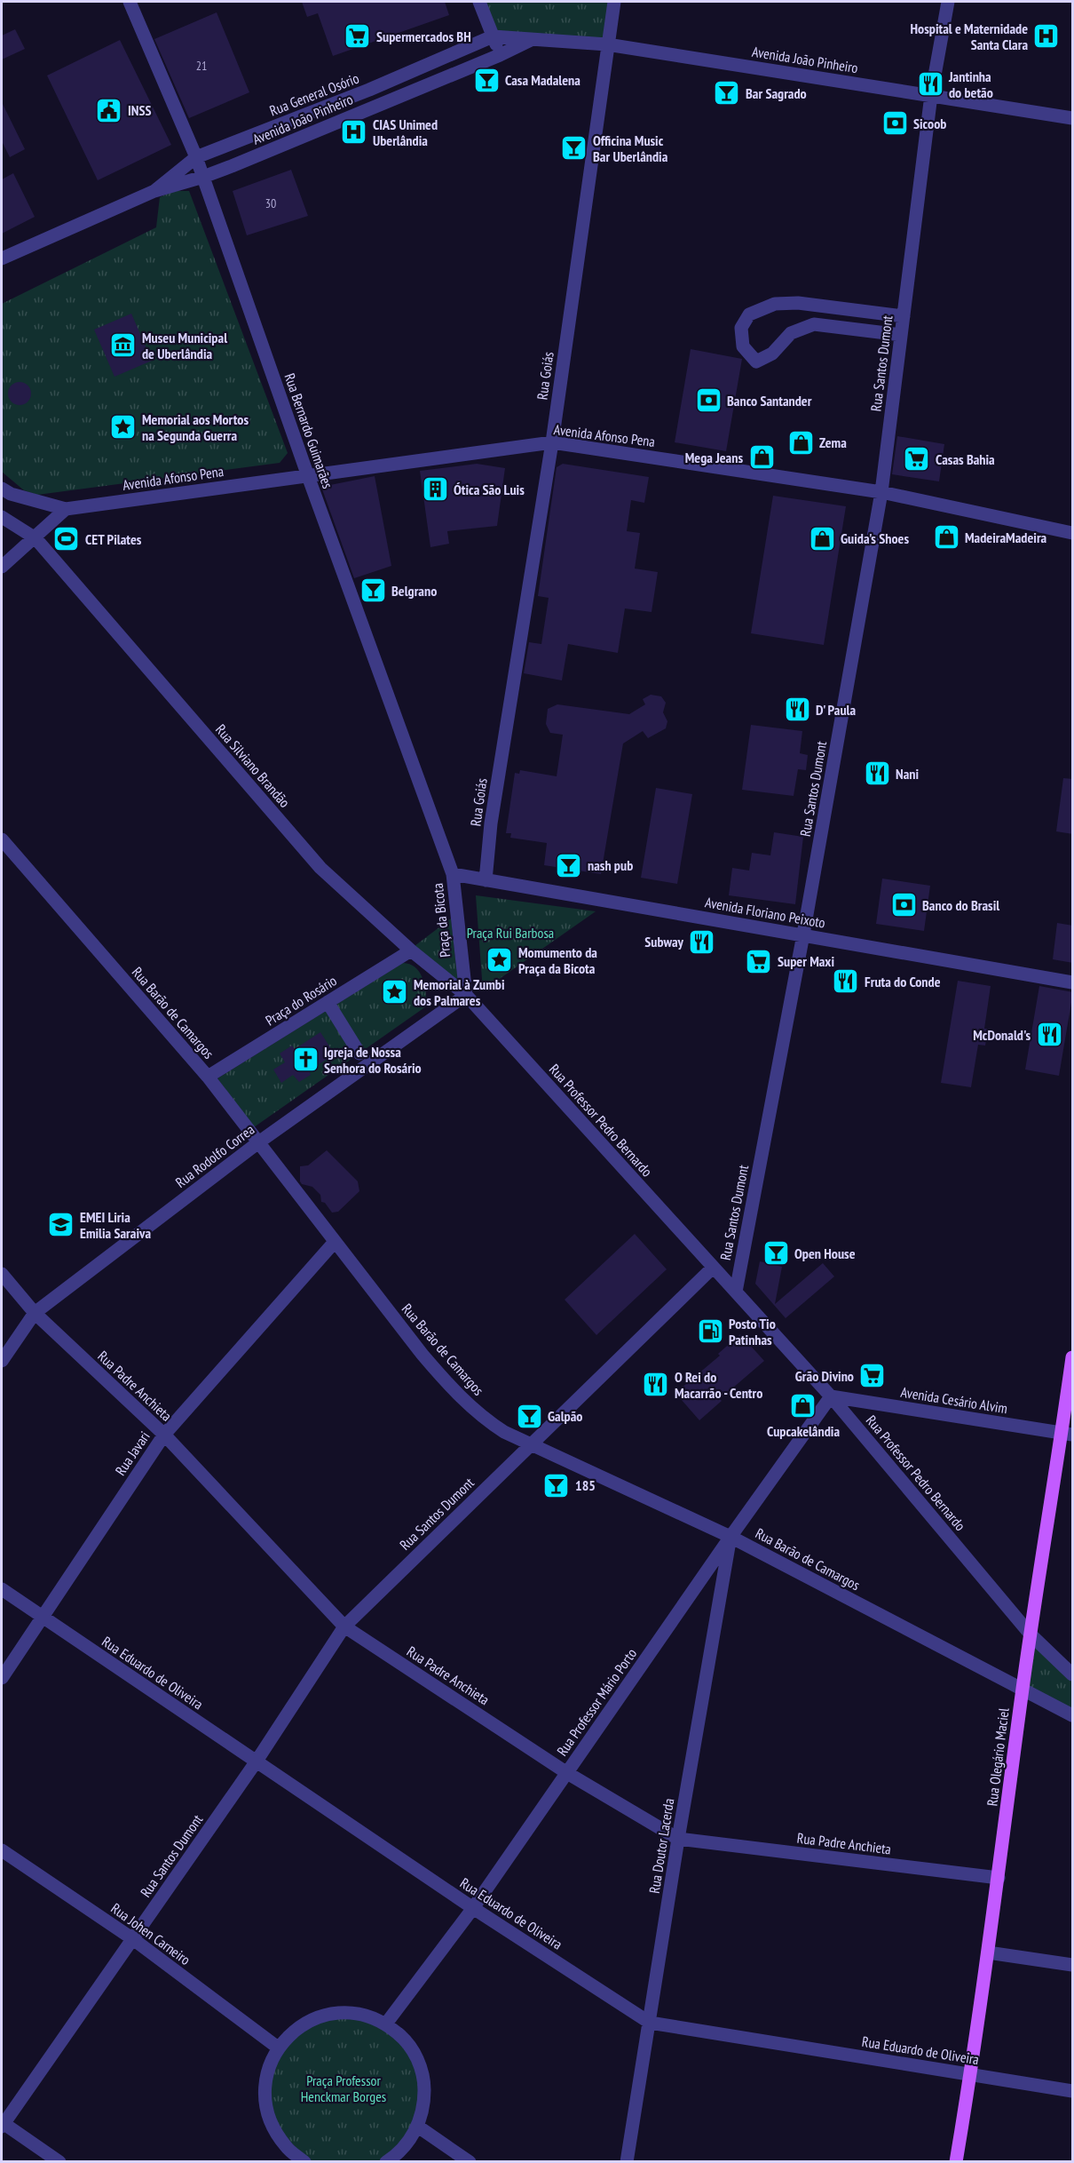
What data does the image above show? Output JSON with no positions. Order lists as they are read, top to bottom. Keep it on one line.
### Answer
{"streets":{"main road":["Rua Olegário Maciel"],"street":["Avenida João Pinheiro","Rua General Osório","Rua Santos Dumont","Rua Goiás","Rua Bernardo Guimarães","Avenida Afonso Pena","Rua Silviano Brandão","Avenida Floriano Peixoto","Praça da Bicota","Praça do Rosário","Rua Barão de Camargos","Rua Professor Pedro Bernardo","Rua Rodolfo Correa","Rua Padre Anchieta","Avenida Cesário Alvim","Rua Javari","Rua Eduardo de Oliveira","Rua Professor Mário Porto","Rua Doutor Lacerda","Rua Johen Carneiro"]},"crossings":[["Avenida João Pinheiro","Rua General Osório"],["Avenida João Pinheiro","Rua Santos Dumont"],["Avenida João Pinheiro","Rua Goiás"],["Avenida João Pinheiro","Rua Bernardo Guimarães"],["Rua General Osório","Rua Bernardo Guimarães"],["Rua Santos Dumont","Avenida Afonso Pena"],["Rua Santos Dumont","Avenida Floriano Peixoto"],["Rua Santos Dumont","Rua Barão de Camargos"],["Rua Santos Dumont","Rua Professor Pedro Bernardo"],["Rua Santos Dumont","Rua Padre Anchieta"],["Rua Santos Dumont","Rua Eduardo de Oliveira"],["Rua Santos Dumont","Rua Johen Carneiro"],["Rua Goiás","Avenida Afonso Pena"],["Rua Goiás","Avenida Floriano Peixoto"],["Rua Bernardo Guimarães","Avenida Afonso Pena"],["Rua Bernardo Guimarães","Avenida Floriano Peixoto"],["Rua Bernardo Guimarães","Praça da Bicota"],["Rua Silviano Brandão","Praça da Bicota"],["Rua Silviano Brandão","Praça do Rosário"],["Rua Silviano Brandão","Rua Professor Pedro Bernardo"],["Rua Silviano Brandão","Rua Rodolfo Correa"],["Avenida Floriano Peixoto","Praça da Bicota"],["Praça da Bicota","Rua Professor Pedro Bernardo"],["Praça da Bicota","Rua Rodolfo Correa"],["Praça do Rosário","Rua Barão de Camargos"],["Rua Barão de Camargos","Rua Rodolfo Correa"],["Rua Barão de Camargos","Rua Javari"],["Rua Barão de Camargos","Rua Professor Mário Porto"],["Rua Barão de Camargos","Rua Olegário Maciel"],["Rua Barão de Camargos","Rua Doutor Lacerda"],["Rua Professor Pedro Bernardo","Rua Rodolfo Correa"],["Rua Professor Pedro Bernardo","Avenida Cesário Alvim"],["Rua Professor Pedro Bernardo","Rua Professor Mário Porto"],["Rua Professor Pedro Bernardo","Rua Olegário Maciel"],["Rua Rodolfo Correa","Rua Padre Anchieta"],["Rua Padre Anchieta","Rua Javari"],["Rua Padre Anchieta","Rua Professor Mário Porto"],["Rua Padre Anchieta","Rua Olegário Maciel"],["Rua Padre Anchieta","Rua Doutor Lacerda"],["Avenida Cesário Alvim","Rua Professor Mário Porto"],["Avenida Cesário Alvim","Rua Olegário Maciel"],["Rua Javari","Rua Eduardo de Oliveira"],["Rua Eduardo de Oliveira","Rua Professor Mário Porto"],["Rua Eduardo de Oliveira","Rua Olegário Maciel"],["Rua Eduardo de Oliveira","Rua Doutor Lacerda"],["Rua Professor Mário Porto","Rua Doutor Lacerda"]],"parks":["Praça Rui Barbosa","Praça Professor Henckmar Borges"],"places":{"supermarket":["Supermercados BH","Casas Bahia","Super Maxi","Grão Divino"],"hospital":["Hospital e Maternidade Santa Clara","CIAS Unimed Uberlândia"],"bar":["Casa Madalena","Bar Sagrado","Officina Music Bar Uberlândia","Belgrano","nash pub","Open House","Galpão","185"],"restaurant":["Jantinha do betão","D' Paula","Nani","Subway","Fruta do Conde","McDonald's","O Rei do Macarrão - Centro"],"public building":["INSS"],"bank":["Sicoob","Banco Santander","Banco do Brasil"],"museum":["Museu Municipal de Uberlândia"],"place":["Memorial aos Mortos na Segunda Guerra","Momumento da Praça da Bicota","Memorial à Zumbi dos Palmares"],"shop":["Zema","Mega Jeans","MadeiraMadeira","Guida's Shoes","Cupcakelândia"],"building":["Ótica São Luis"],"sports":["CET Pilates"],"church":["Igreja de Nossa Senhora do Rosário"],"school or university":["EMEI Liria Emilia Saraiva"],"fuel station":["Posto Tio Patinhas"]},"house_numbers":["21","30"]}
